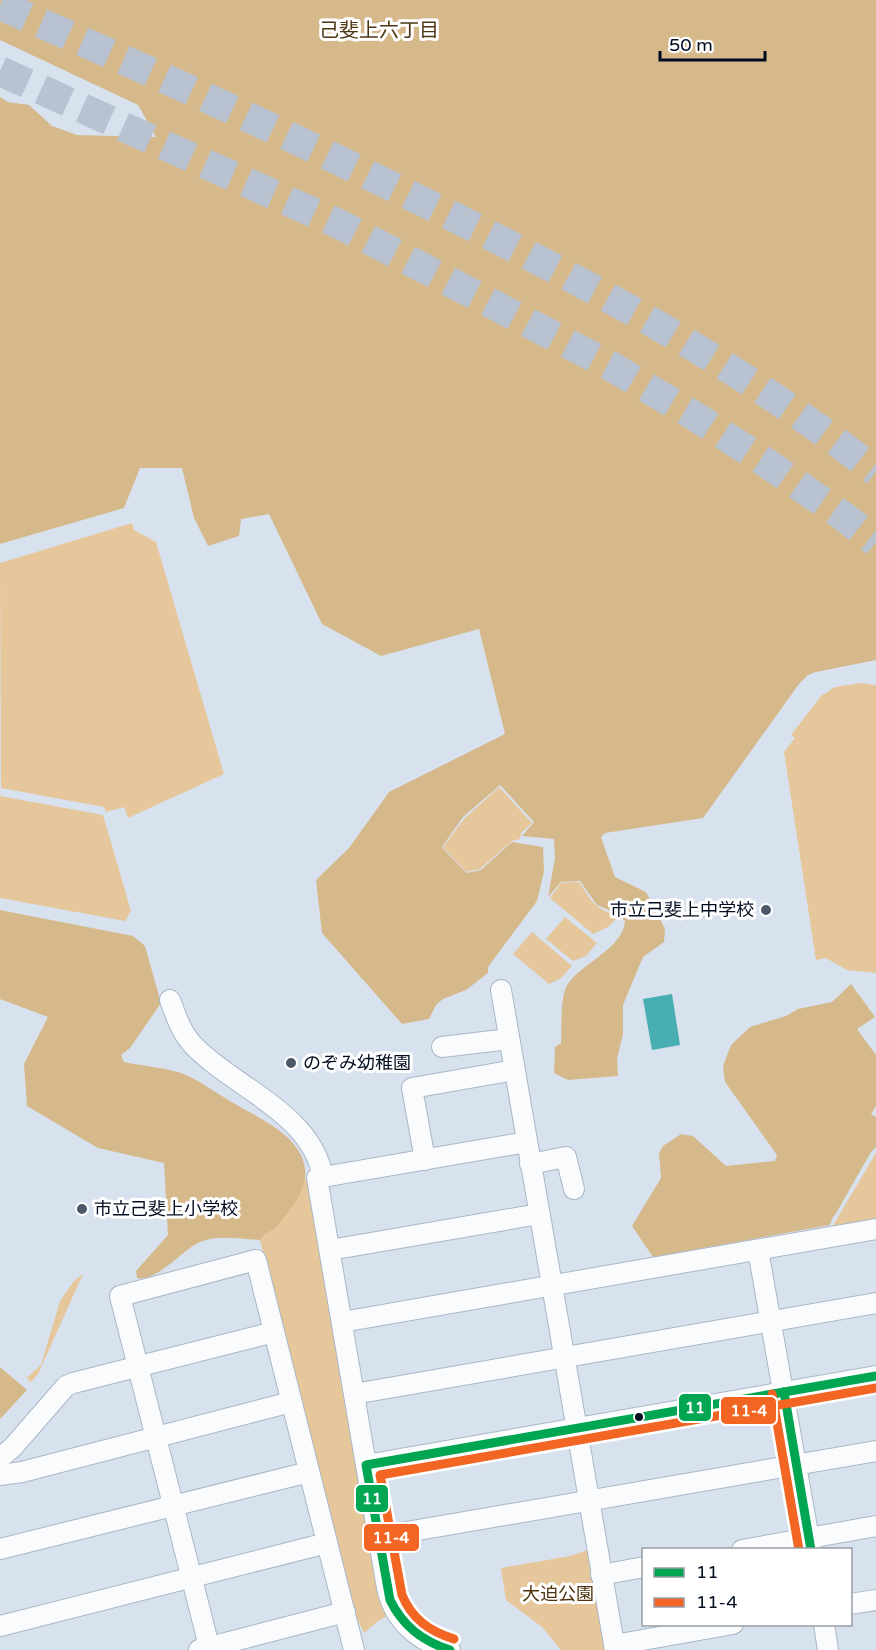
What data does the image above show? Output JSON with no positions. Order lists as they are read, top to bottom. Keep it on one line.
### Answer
{"districts":["己斐上六丁目"],"parks":["大迫公園"],"places":["市立己斐上中学校","のぞみ幼稚園","市立己斐上小学校"],"lines":["transit line 11","transit line 11-4"],"legend":["11","11-4"],"scale_bar":"50 m"}
